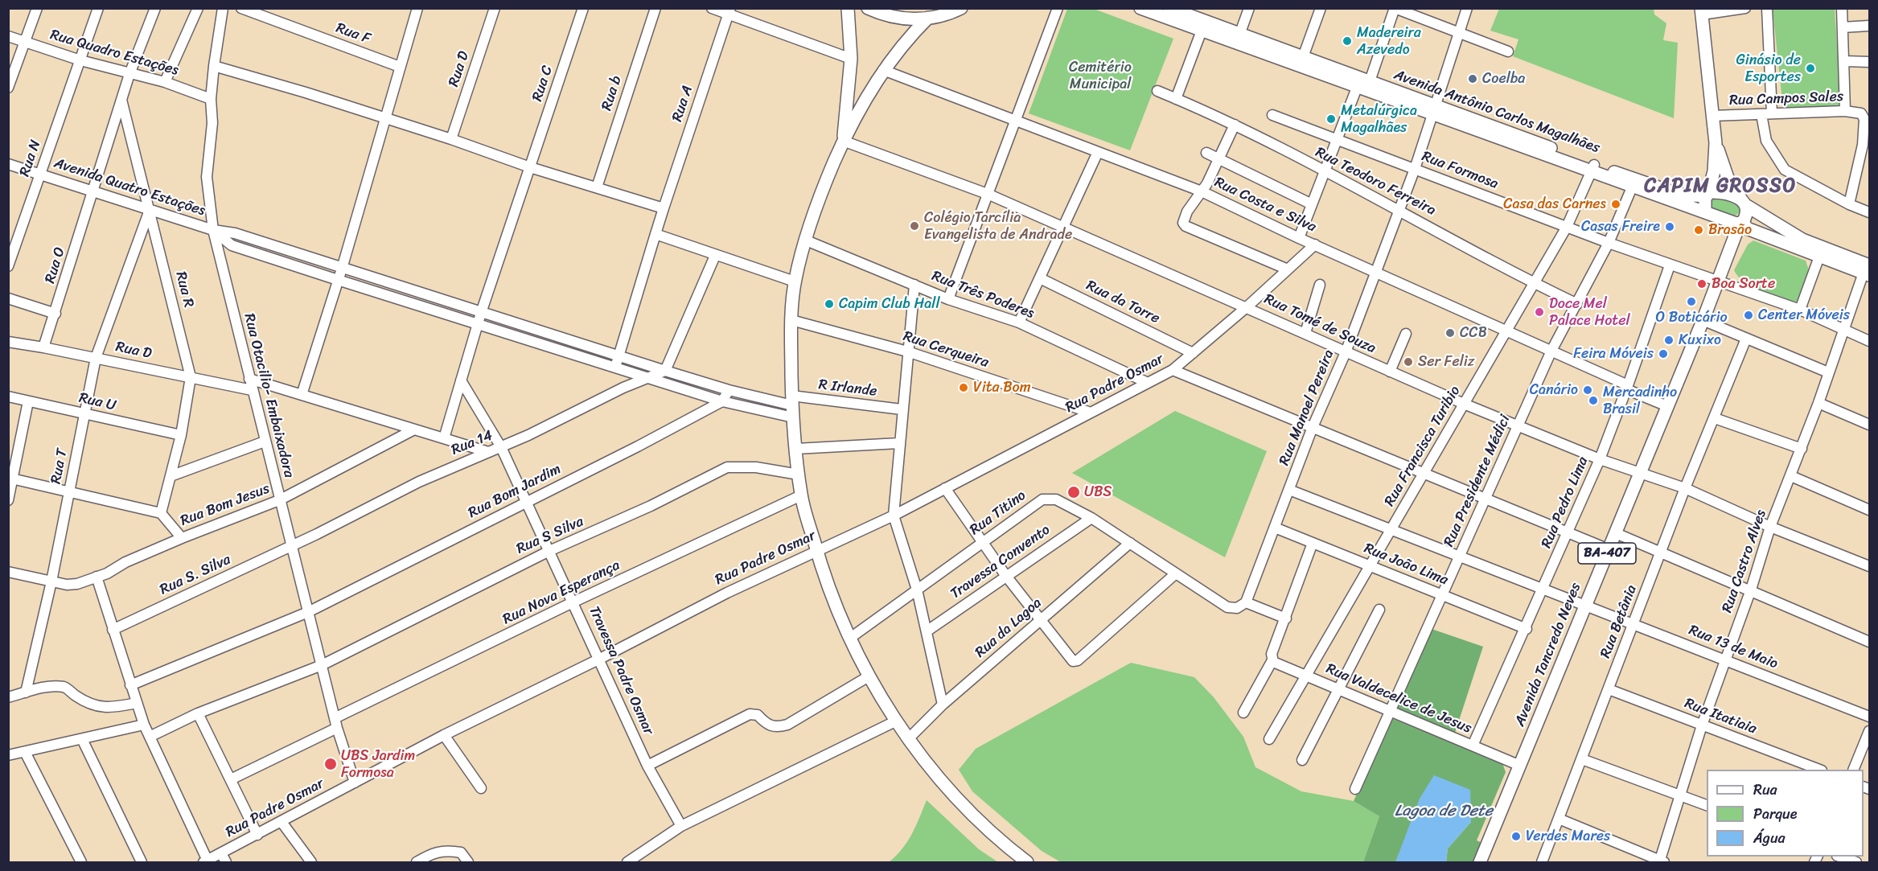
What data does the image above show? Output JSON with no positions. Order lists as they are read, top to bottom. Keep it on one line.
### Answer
{"streets":{"main road":["Avenida Antônio Carlos Magalhães","BA-407","Avenida Tancredo Neves"],"street":["Rua F","Rua Quadro Estações","Rua D","Rua C","Rua b","Rua Campos Sales","Rua A","Rua N","Rua Formosa","Rua Teodoro Ferreira","Avenida Quatro Estações","Rua Costa e Silva","Rua O","Rua R","Rua Três Poderes","Rua da Torre","Rua Tomé de Souza","Rua Cerqueira","Rua Padre Osmar","R Irlande","Rua Otacilio- Embaixadora","Rua U","Rua Manoel Pereira","Rua 14","Rua Francisca Turibio","Rua T","Rua Presidente Médici","Rua Bom Jardim","Rua Pedro Lima","Rua Bom Jesus","Rua Titino","Rua S Silva","Rua Castro Alves","Travessa Convento","Rua João Lima","Rua S. Silva","Rua Nova Esperança","Rua Betânia","Rua da Lagoa","Rua 13 de Maio","Travessa Padre Osmar","Rua Valdecelice de Jesus","Rua Itatiaia"]},"crossings":[["Rua Quadro Estações","Rua N"],["Rua Quadro Estações","Rua O"],["Rua Quadro Estações","Rua Otacilio- Embaixadora"],["Rua D","Rua O"],["Rua D","Rua R"],["Rua D","Rua Otacilio- Embaixadora"],["Rua D","Rua T"],["Rua C","R Irlande"],["Rua C","Travessa Padre Osmar"],["Rua A","R Irlande"],["Avenida Antônio Carlos Magalhães","Rua Manoel Pereira"],["Avenida Antônio Carlos Magalhães","Rua Francisca Turibio"],["Avenida Antônio Carlos Magalhães","Rua Presidente Médici"],["Avenida Antônio Carlos Magalhães","Avenida Tancredo Neves"],["Rua N","Avenida Quatro Estações"],["Rua Formosa","Rua Manoel Pereira"],["Rua Formosa","Rua Francisca Turibio"],["Rua Formosa","Rua Presidente Médici"],["Rua Formosa","Rua Pedro Lima"],["Rua Formosa","Rua Castro Alves"],["Rua Formosa","Avenida Tancredo Neves"],["Rua Teodoro Ferreira","Rua Manoel Pereira"],["Rua Teodoro Ferreira","Rua Francisca Turibio"],["Rua Teodoro Ferreira","Rua Presidente Médici"],["Avenida Quatro Estações","Rua O"],["Avenida Quatro Estações","Rua R"],["Avenida Quatro Estações","R Irlande"],["Avenida Quatro Estações","Rua Otacilio- Embaixadora"],["Rua Costa e Silva","Rua Padre Osmar"],["Rua Costa e Silva","Rua Manoel Pereira"],["Rua Costa e Silva","Rua Francisca Turibio"],["Rua Costa e Silva","Rua Presidente Médici"],["Rua Costa e Silva","Rua Pedro Lima"],["Rua Costa e Silva","Avenida Tancredo Neves"],["Rua O","Rua R"],["Rua Três Poderes","Rua Padre Osmar"],["Rua da Torre","Rua Padre Osmar"],["Rua Tomé de Souza","Rua Padre Osmar"],["Rua Tomé de Souza","Rua Manoel Pereira"],["Rua Tomé de Souza","Rua Francisca Turibio"],["Rua Tomé de Souza","Rua Presidente Médici"],["Rua Tomé de Souza","Rua Pedro Lima"],["Rua Tomé de Souza","Rua Castro Alves"],["Rua Tomé de Souza","Rua Betânia"],["Rua Tomé de Souza","Avenida Tancredo Neves"],["Rua Cerqueira","Rua Padre Osmar"],["Rua Padre Osmar","Rua Otacilio- Embaixadora"],["Rua Padre Osmar","Travessa Padre Osmar"],["R Irlande","Rua Otacilio- Embaixadora"],["R Irlande","Rua 14"],["Rua Otacilio- Embaixadora","Rua 14"],["Rua Otacilio- Embaixadora","Rua Bom Jardim"],["Rua Otacilio- Embaixadora","Rua Bom Jesus"],["Rua Otacilio- Embaixadora","Rua S Silva"],["Rua Otacilio- Embaixadora","Rua S. Silva"],["Rua Otacilio- Embaixadora","Rua Nova Esperança"],["Rua U","Rua T"],["Rua Manoel Pereira","Rua Titino"],["Rua Manoel Pereira","Rua João Lima"],["Rua Manoel Pereira","Rua 13 de Maio"],["Rua 14","Rua S. Silva"],["Rua 14","Travessa Padre Osmar"],["Rua Francisca Turibio","Rua João Lima"],["Rua Francisca Turibio","Rua 13 de Maio"],["Rua Francisca Turibio","Rua Valdecelice de Jesus"],["Rua T","Rua Bom Jesus"],["Rua Presidente Médici","Rua João Lima"],["Rua Presidente Médici","Rua 13 de Maio"],["Rua Presidente Médici","Rua Valdecelice de Jesus"],["Rua Bom Jardim","Travessa Padre Osmar"],["Rua Pedro Lima","Rua João Lima"],["Rua Pedro Lima","Rua 13 de Maio"],["Rua Pedro Lima","Rua Valdecelice de Jesus"],["Rua Titino","Travessa Convento"],["Rua Titino","Rua da Lagoa"],["Rua S Silva","Travessa Padre Osmar"],["Rua Castro Alves","Rua 13 de Maio"],["Rua Castro Alves","Rua Itatiaia"],["Rua Nova Esperança","Travessa Padre Osmar"],["Rua Betânia","Rua 13 de Maio"],["Rua Betânia","Rua Itatiaia"],["Rua 13 de Maio","Avenida Tancredo Neves"],["Avenida Tancredo Neves","Rua Valdecelice de Jesus"]],"districts":["CAPIM GROSSO"],"water":["Lagoa de Dete"],"parks":["Cemitério Municipal"],"places":["Madereira Azevedo","Ginásio de Esportes","Coelba","Metalúrgica Magalhães","Casa das Carnes","Colégio Tarcília Evangelista de Andrade","Casas Freire","Brasão","Boa Sorte","O Boticário","Capim Club Hall","Doce Mel Palace Hotel","Center Móveis","CCB","Kuxixo","Feira Móveis","Ser Feliz","Vita Bom","Canário","Mercadinho Brasil","UBS","UBS Jardim Formosa","Verdes Mares"],"legend":["Rua","Parque","Água"]}
